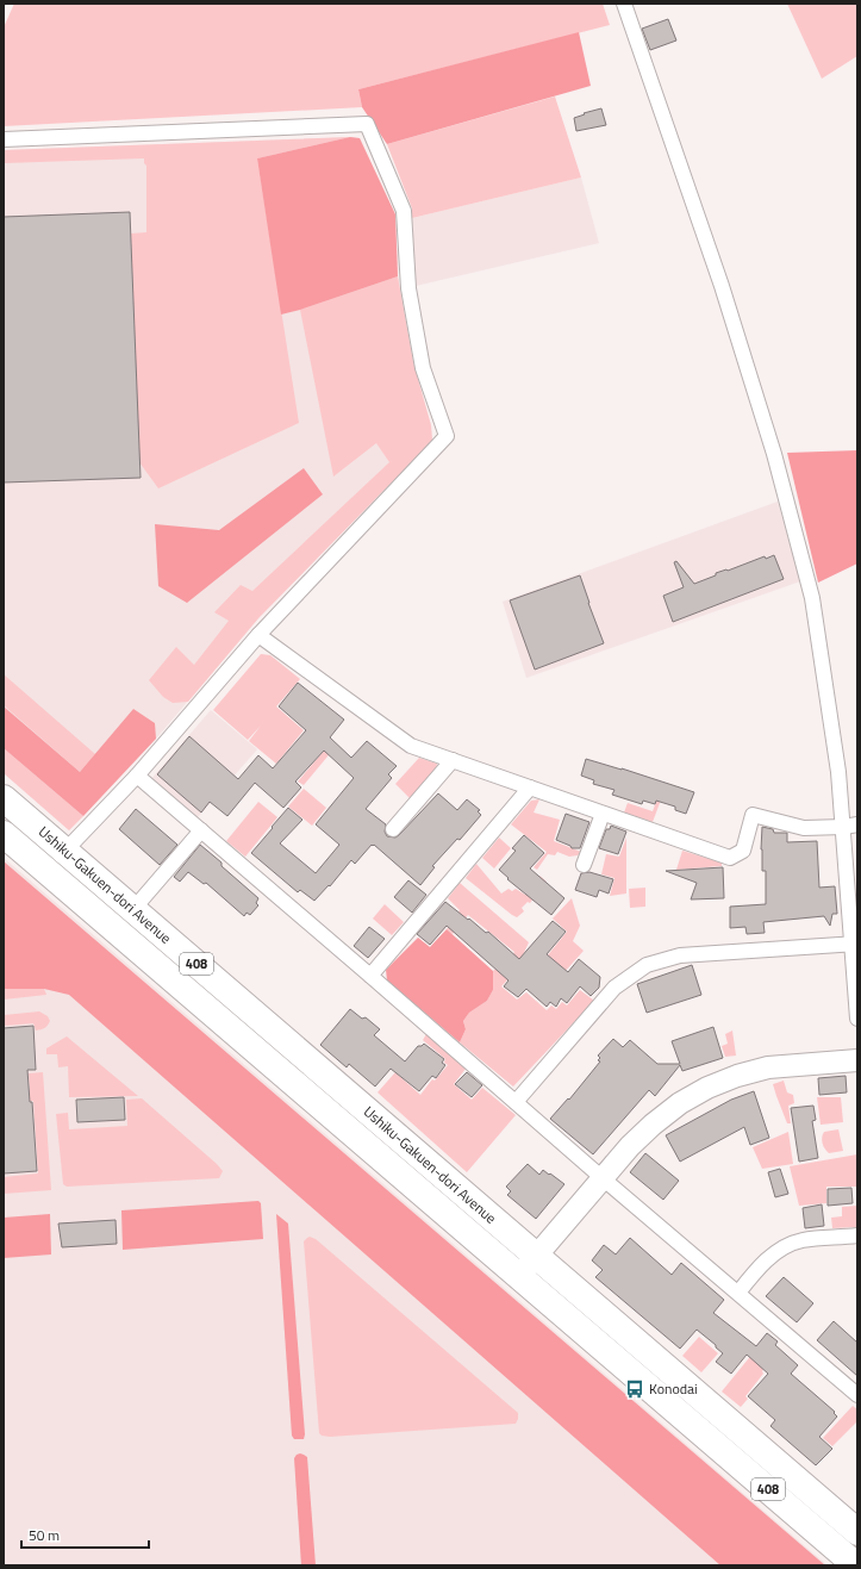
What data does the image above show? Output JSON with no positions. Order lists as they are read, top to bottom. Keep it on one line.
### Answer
{"streets":{"highway":["Ushiku-Gakuen-dori Avenue","408"]},"places":{"bus stop":["Konodai"]},"scale_bar":"50 m"}
